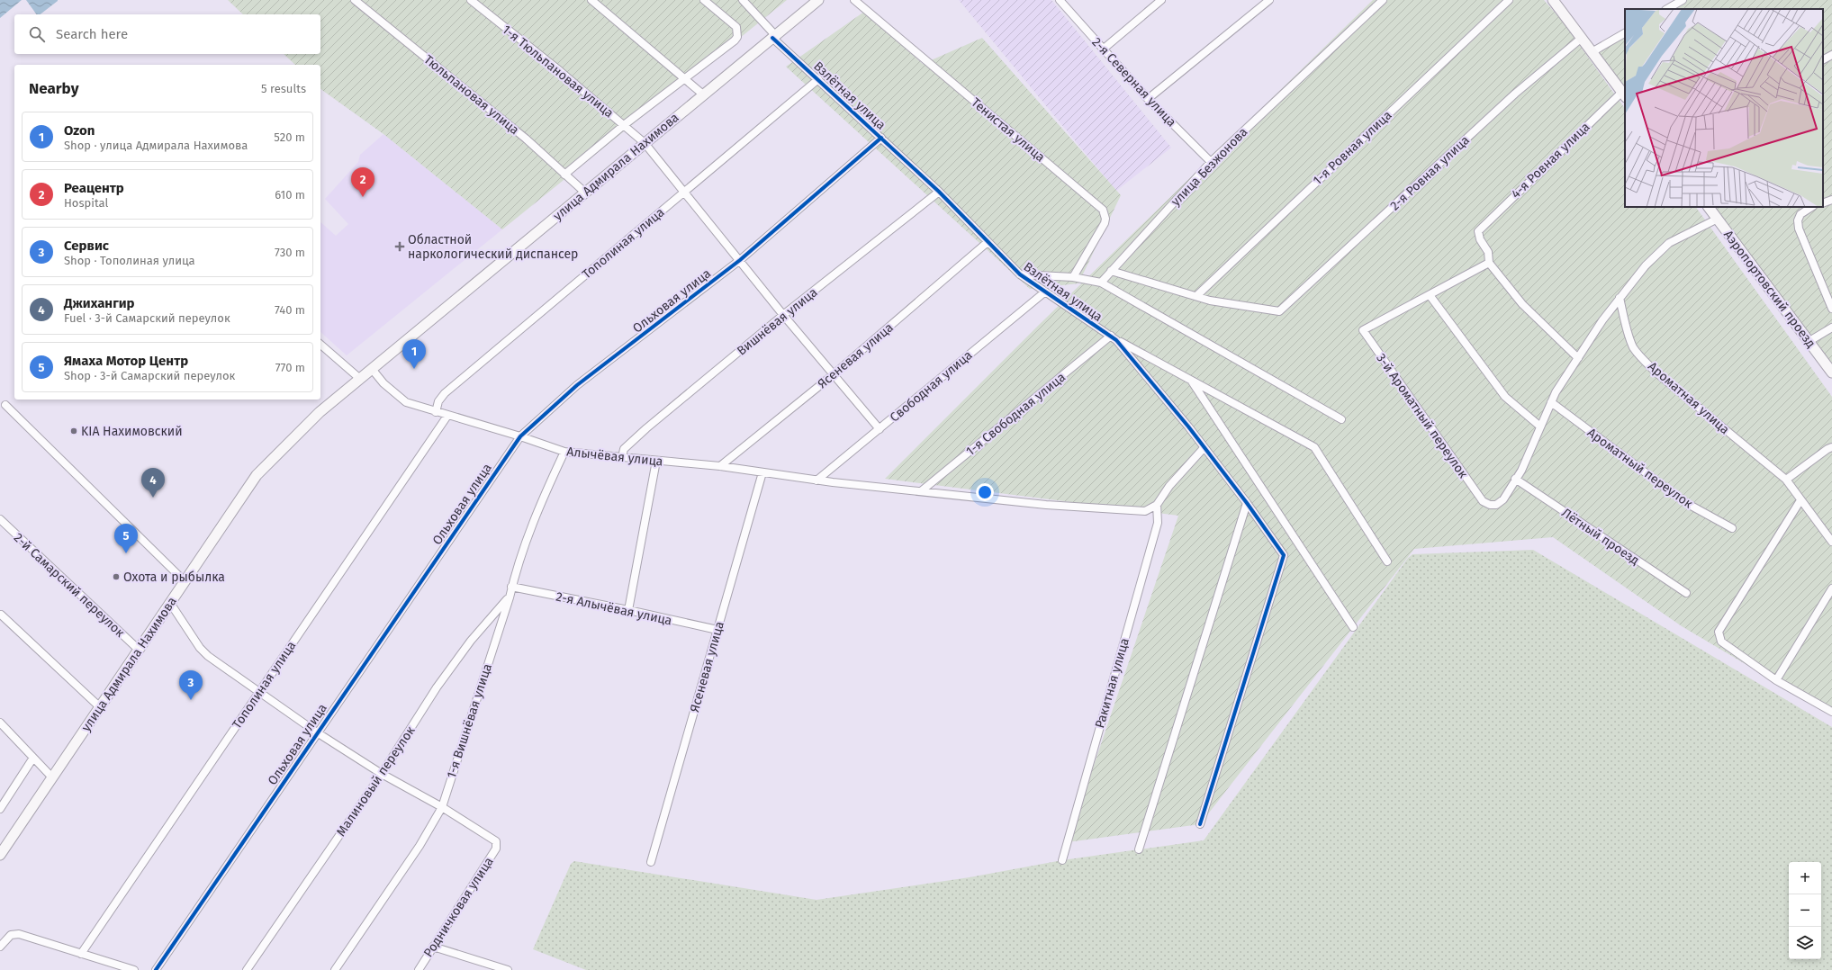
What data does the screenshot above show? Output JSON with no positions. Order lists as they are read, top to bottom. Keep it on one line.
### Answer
{"streets":{"main road":["улица Адмирала Нахимова","Аэропортовский проезд"],"street":["1-я Тюльпановая улица","2-я Северная улица","Тюльпановая улица","Взлётная улица","Тенистая улица","1-я Ровная улица","4-я Ровная улица","улица Безжонова","2-я Ровная улица","Тополиная улица","Ольховая улица","Вишнёвая улица","Ясеневая улица","Свободная улица","Ароматная улица","1-я Свободная улица","3-й Ароматный переулок","Алычёвая улица","Ароматный переулок","Лётный проезд","2-й Самарский переулок","2-я Алычёвая улица","Ракитная улица","1-я Вишнёвая улица","Малиновый переулок","Родничковая улица"]},"crossings":[["1-я Тюльпановая улица","улица Адмирала Нахимова"],["1-я Тюльпановая улица","Тополиная улица"],["1-я Тюльпановая улица","Ольховая улица"],["1-я Тюльпановая улица","Вишнёвая улица"],["1-я Тюльпановая улица","Ясеневая улица"],["1-я Тюльпановая улица","Свободная улица"],["2-я Северная улица","улица Безжонова"],["Тюльпановая улица","улица Адмирала Нахимова"],["Взлётная улица","улица Адмирала Нахимова"],["Взлётная улица","Тополиная улица"],["Взлётная улица","Ольховая улица"],["Взлётная улица","Вишнёвая улица"],["Взлётная улица","Ясеневая улица"],["Взлётная улица","Свободная улица"],["Взлётная улица","1-я Свободная улица"],["1-я Ровная улица","2-я Ровная улица"],["улица Адмирала Нахимова","Алычёвая улица"],["улица Адмирала Нахимова","2-й Самарский переулок"],["Тополиная улица","Алычёвая улица"],["Ольховая улица","Алычёвая улица"],["Вишнёвая улица","Алычёвая улица"],["Ясеневая улица","Алычёвая улица"],["Ясеневая улица","2-я Алычёвая улица"],["Свободная улица","Алычёвая улица"],["1-я Свободная улица","Алычёвая улица"],["3-й Ароматный переулок","Лётный проезд"],["Алычёвая улица","Ракитная улица"],["Алычёвая улица","1-я Вишнёвая улица"],["2-я Алычёвая улица","1-я Вишнёвая улица"],["1-я Вишнёвая улица","Малиновый переулок"],["1-я Вишнёвая улица","Родничковая улица"]],"places":{"health":["Областной наркологический диспансер"],"other":["KIA Нахимовский","Охота и рыбылка"]},"page":{"search":"Search here","heading":["Nearby","5 results"],"list":[{"mark":"1","name":"Ozon","note":"Shop · улица Адмирала Нахимова","value":"520 m"},{"mark":"2","name":"Реацентр","note":"Hospital","value":"610 m"},{"mark":"3","name":"Сервис","note":"Shop · Тополиная улица","value":"730 m"},{"mark":"4","name":"Джихангир","note":"Fuel · 3-й Самарский переулок","value":"740 m"},{"mark":"5","name":"Ямаха Мотор Центр","note":"Shop · 3-й Самарский переулок","value":"770 m"}],"pins":["2","1","4","5","3"],"map_buttons":["+","−"]}}
